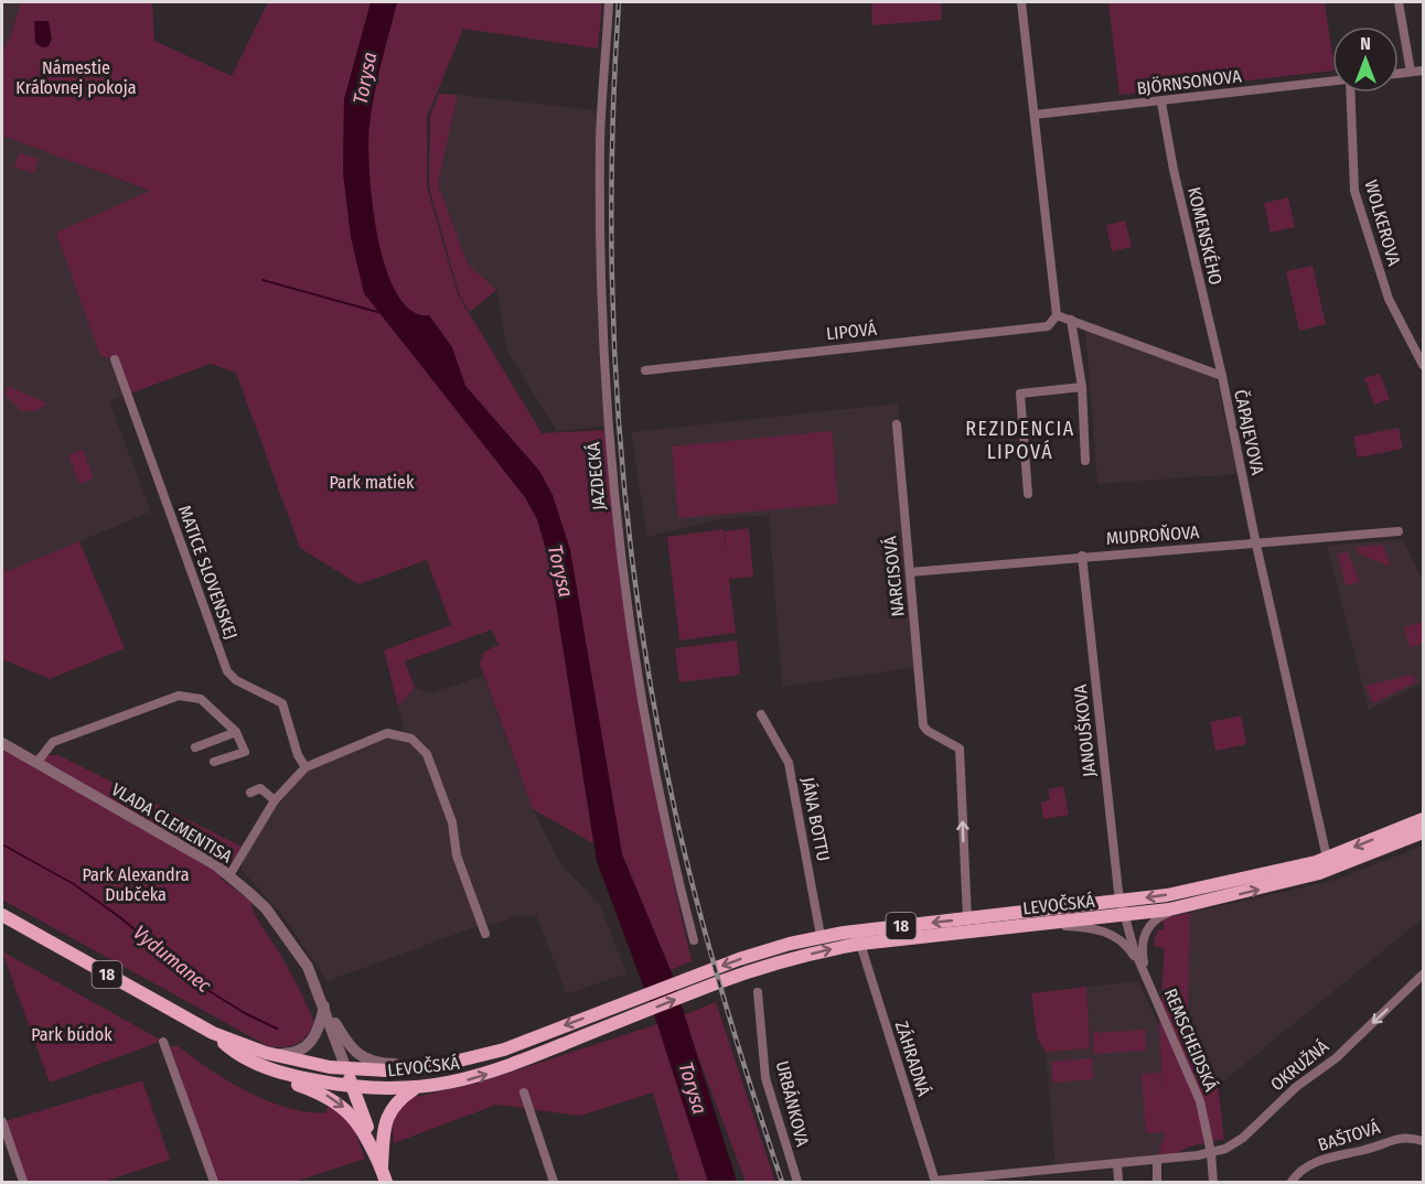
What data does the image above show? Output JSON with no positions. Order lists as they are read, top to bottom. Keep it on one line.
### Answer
{"streets":{"main road":["LEVOČSKÁ","18"],"street":["BJÖRNSONOVA","WOLKEROVA","KOMENSKÉHO","LIPOVÁ","ČAPAJEVOVA","JAZDECKÁ","MUDROŇOVA","MATICE SLOVENSKEJ","NARCISOVÁ","JANOUŠKOVA","JÁNA BOTTU","VLADA CLEMENTISA","REMSCHEIDSKÁ","ZÁHRADNÁ","OKRUŽNÁ","URBÁNKOVA","BAŠTOVÁ"]},"crossings":[["BJÖRNSONOVA","KOMENSKÉHO"],["KOMENSKÉHO","ČAPAJEVOVA"],["LIPOVÁ","ČAPAJEVOVA"],["ČAPAJEVOVA","MUDROŇOVA"],["ČAPAJEVOVA","LEVOČSKÁ"],["MUDROŇOVA","NARCISOVÁ"],["MUDROŇOVA","JANOUŠKOVA"],["NARCISOVÁ","LEVOČSKÁ"],["JANOUŠKOVA","LEVOČSKÁ"],["JANOUŠKOVA","REMSCHEIDSKÁ"],["JÁNA BOTTU","LEVOČSKÁ"],["VLADA CLEMENTISA","LEVOČSKÁ"],["LEVOČSKÁ","REMSCHEIDSKÁ"],["LEVOČSKÁ","ZÁHRADNÁ"],["REMSCHEIDSKÁ","OKRUŽNÁ"],["ZÁHRADNÁ","OKRUŽNÁ"]],"one_way":["NARCISOVÁ","OKRUŽNÁ"],"districts":["REZIDENCIA LIPOVÁ"],"water":["Torysa","Vydumanec"],"parks":["Námestie Kráľovnej pokoja","Park matiek","Park Alexandra Dubčeka","Park búdok"],"north":"top"}
